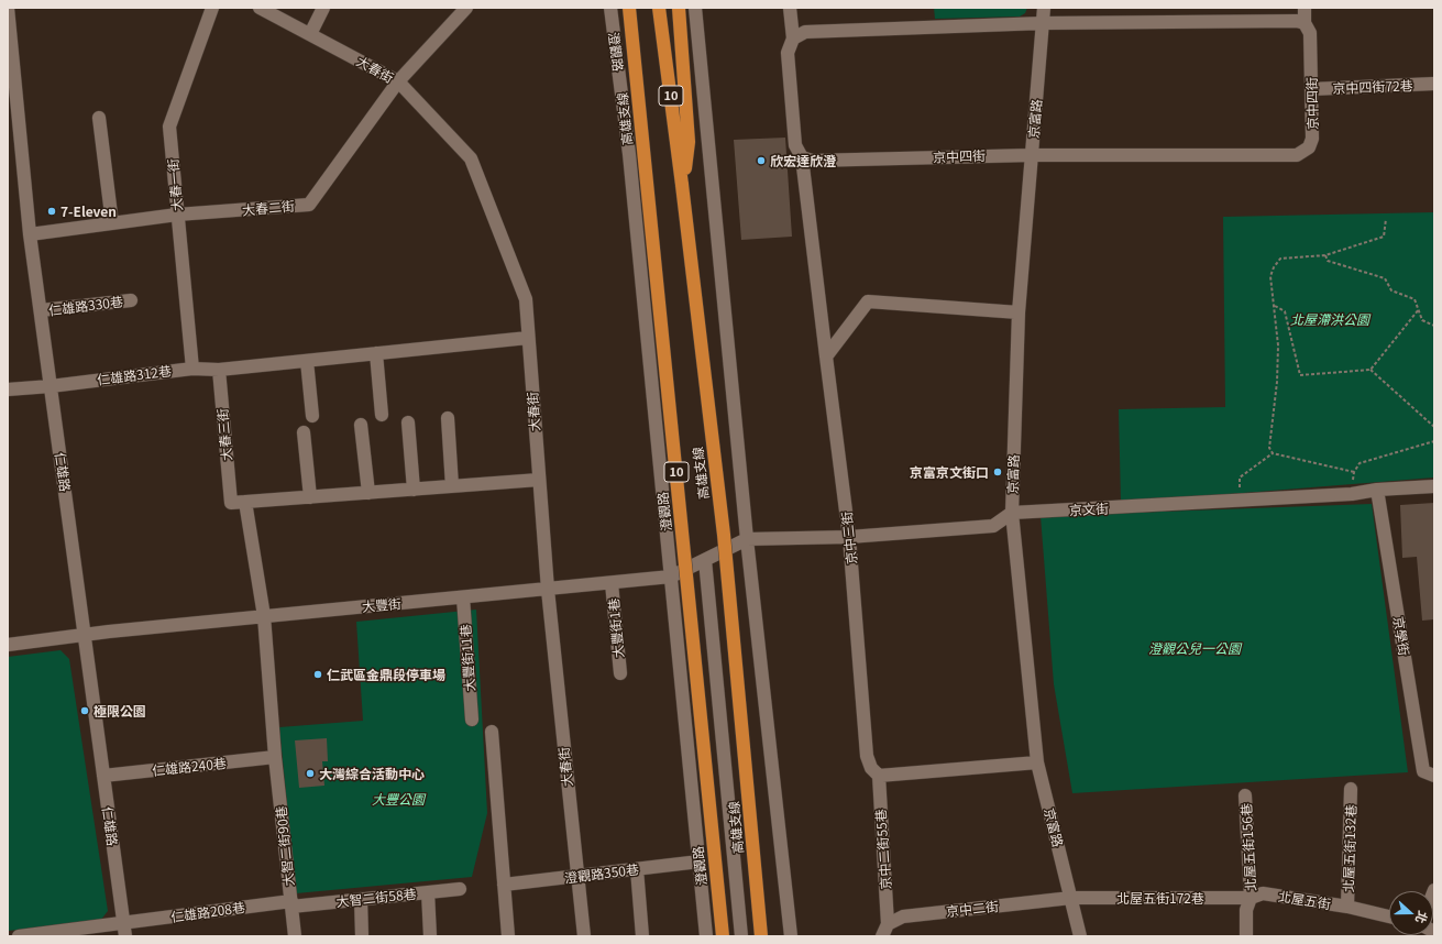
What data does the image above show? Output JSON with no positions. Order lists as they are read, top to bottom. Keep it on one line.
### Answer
{"streets":{"highway":["10","高雄支線"],"street":["澄觀路","大春街","京中四街72巷","京中四街","京富路","大春一街","大春二街","仁雄路330巷","仁雄路312巷","大春三街","仁雄路","京文街","京中三街","大豐街","大豐街1巷","京學街","大豐街11巷","仁雄路240巷","大智二街90巷","北屋五街156巷","北屋五街132巷","京中二街55巷","澄觀路350巷","大智二街58巷","北屋五街172巷","北屋五街","京中二街","仁雄路208巷"]},"crossings":[["澄觀路","大豐街"],["澄觀路","澄觀路350巷"],["大春街","大春二街"],["大春街","大豐街"],["大春街","澄觀路350巷"],["京中四街72巷","京中四街"],["京中四街","京富路"],["京中四街","京中三街"],["京富路","京文街"],["京富路","北屋五街172巷"],["京富路","京中二街"],["大春一街","大春二街"],["大春一街","仁雄路312巷"],["大春二街","仁雄路"],["仁雄路330巷","仁雄路"],["仁雄路312巷","大春三街"],["仁雄路312巷","仁雄路"],["大春三街","大智二街90巷"],["仁雄路","大豐街"],["仁雄路","仁雄路240巷"],["仁雄路","仁雄路208巷"],["京文街","京學街"],["京中三街","京中二街55巷"],["大豐街","大豐街1巷"],["大豐街","大豐街11巷"],["大豐街","大智二街90巷"],["仁雄路240巷","大智二街90巷"],["大智二街90巷","大智二街58巷"],["大智二街90巷","仁雄路208巷"],["北屋五街156巷","北屋五街172巷"],["北屋五街156巷","北屋五街"],["北屋五街132巷","北屋五街"],["京中二街55巷","京中二街"],["大智二街58巷","仁雄路208巷"],["北屋五街172巷","北屋五街"],["北屋五街172巷","京中二街"]],"parks":["北屋滯洪公園","澄觀公兒一公園","大豐公園"],"places":["欣宏達欣澄","7-Eleven","京富京文街口","仁武區金鼎段停車場","極限公園","大灣綜合活動中心"],"north":"right"}
